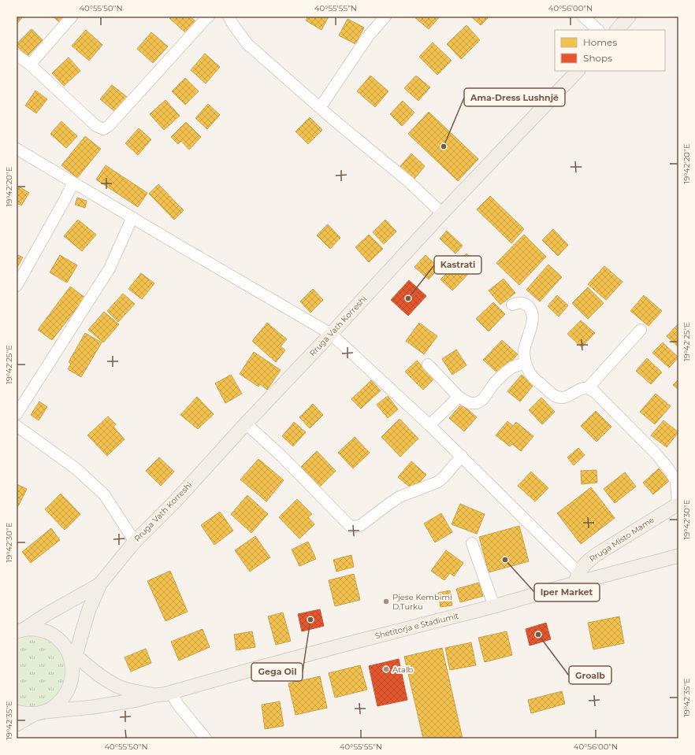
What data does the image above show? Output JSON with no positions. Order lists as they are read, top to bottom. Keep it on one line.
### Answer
{"streets":{"main road":["Rruga Vath Korreshi","Rruga Misto Mame","Shetitorja e Stadiumit"]},"crossings":[["Rruga Vath Korreshi","Shetitorja e Stadiumit"],["Rruga Misto Mame","Shetitorja e Stadiumit"]],"places":["Ama-Dress Lushnjë","Kastrati","Iper Market","Pjese Kembimi D.Turku","Gega Oil","Groalb","Atalb"],"legend":["Homes","Shops"],"coordinates":["40°55'50\"N","40°55'55\"N","40°56'00\"N","19°42'20\"E","19°42'25\"E","19°42'30\"E","19°42'35\"E"]}
